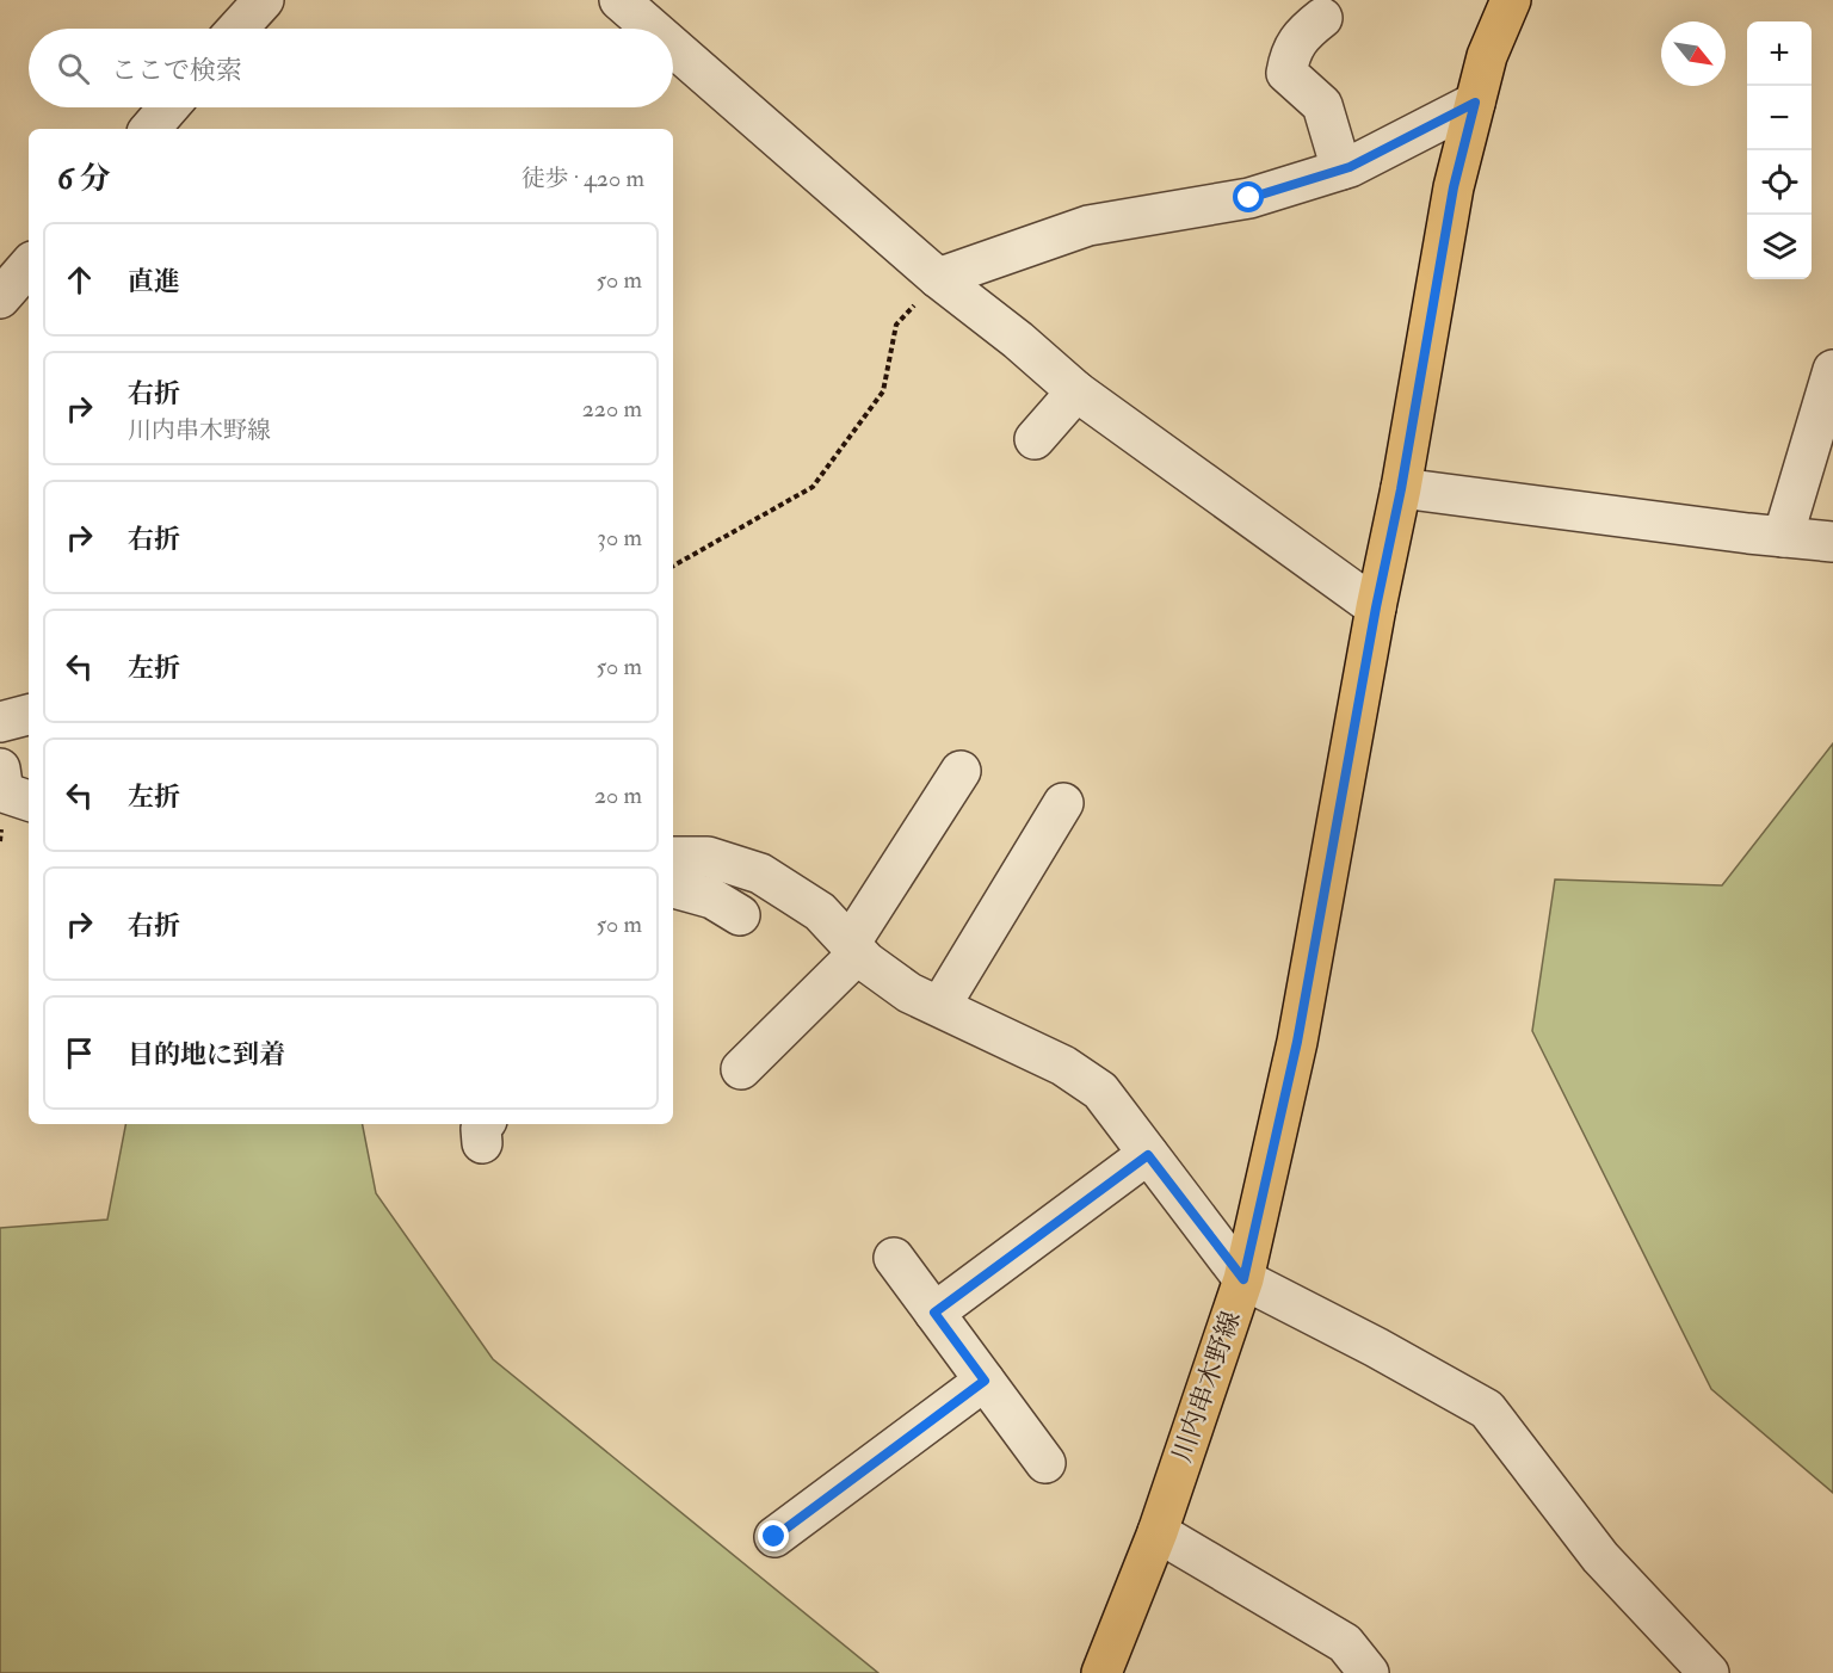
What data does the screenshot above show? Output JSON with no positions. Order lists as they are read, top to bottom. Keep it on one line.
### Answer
{"streets":{"main road":["川内串木野線"]},"north":"bottom right","page":{"map_buttons":["+","−"],"search":"ここで検索","heading":["6 分","徒歩 · 420 m"],"list":[["直進","50 m"],["右折","川内串木野線","220 m"],["右折","30 m"],["左折","50 m"],["左折","20 m"],["右折","50 m"],"目的地に到着"]}}
